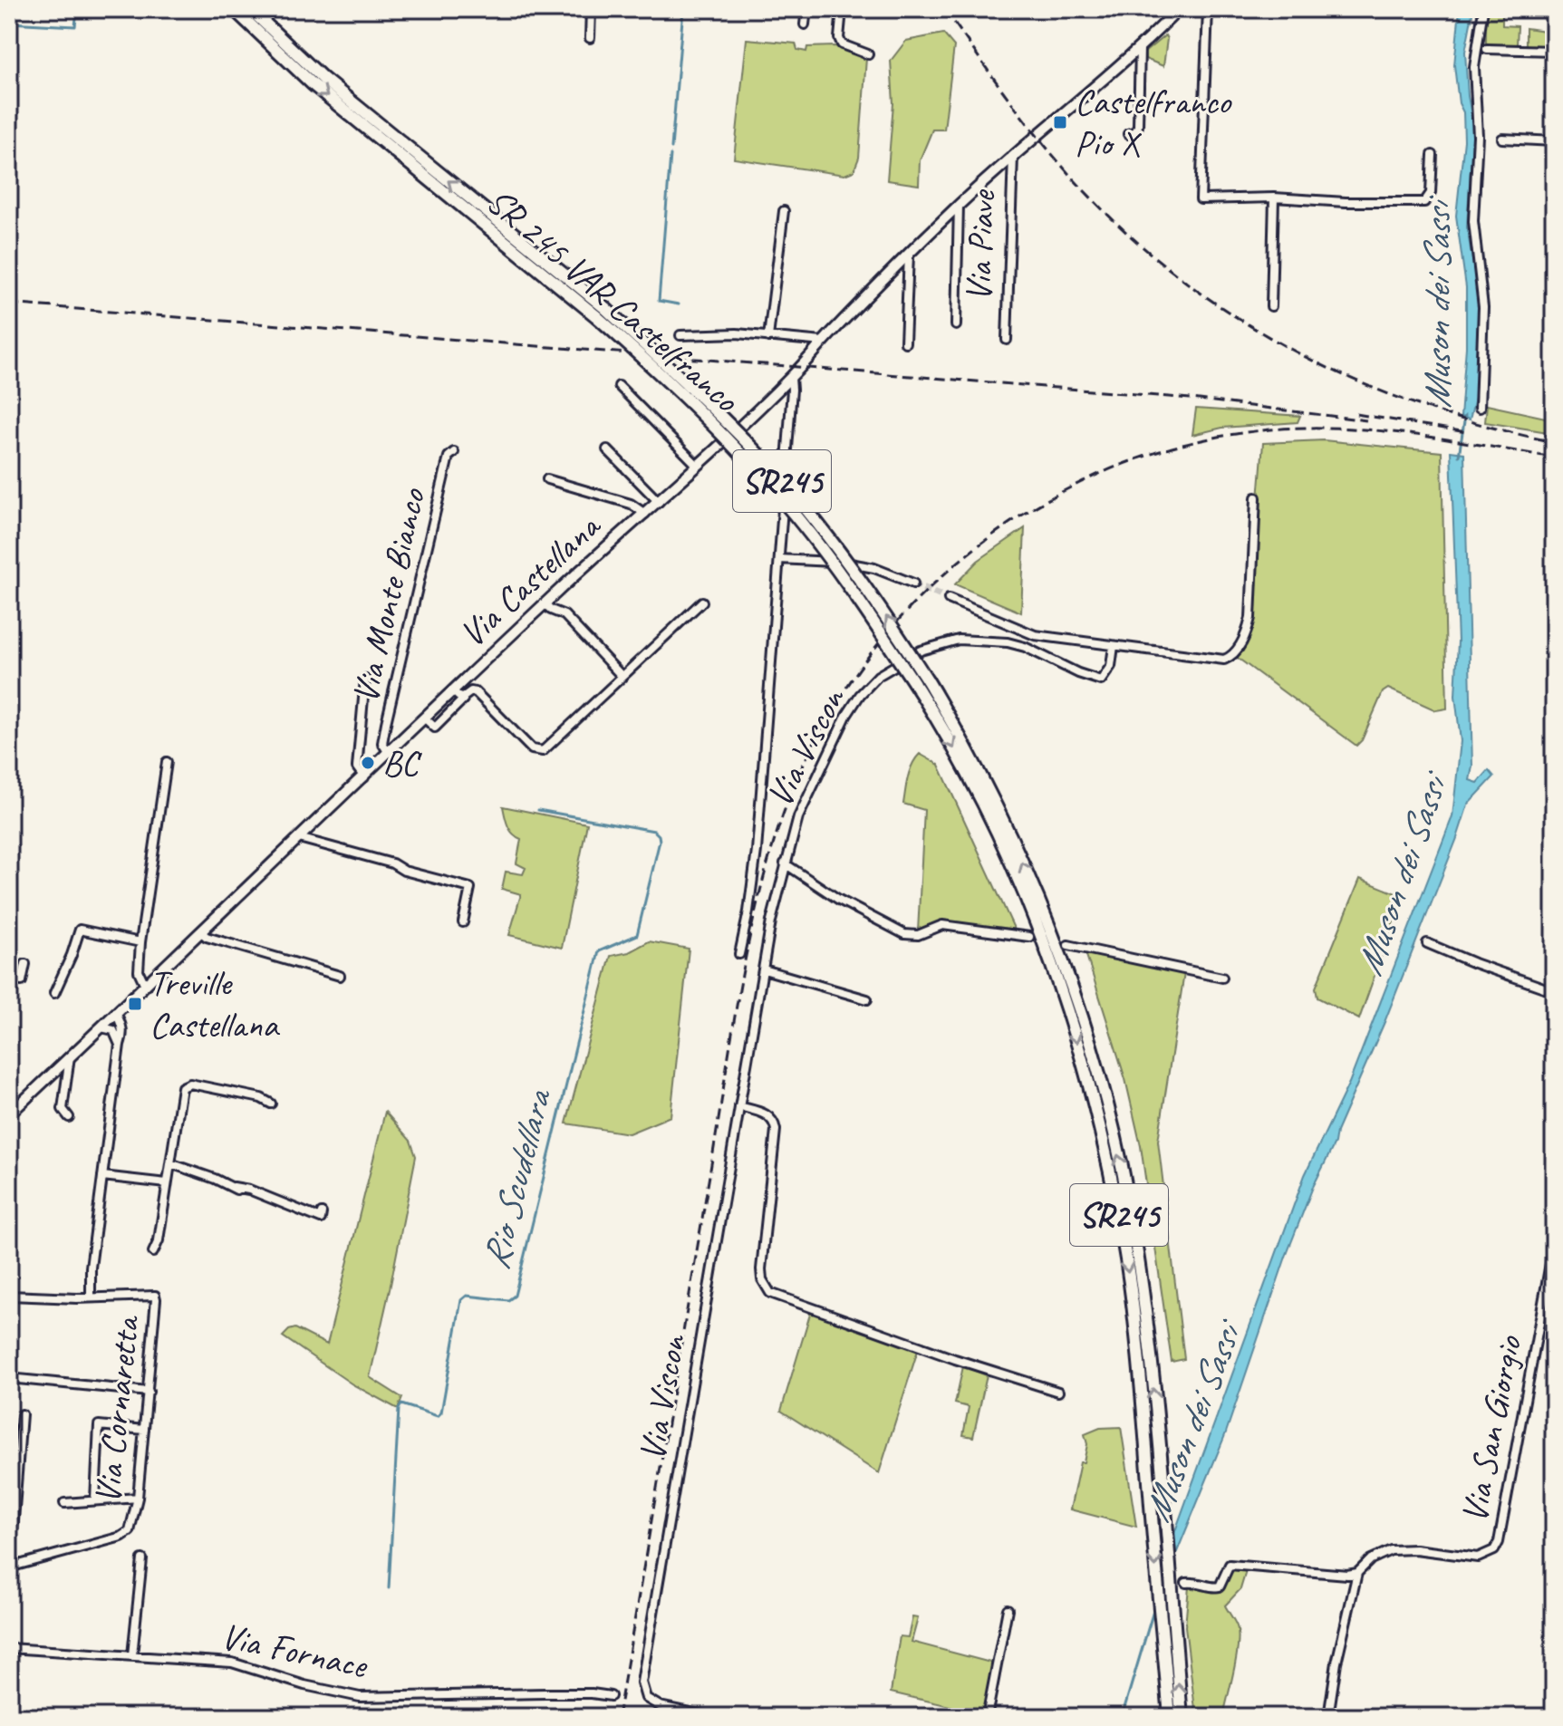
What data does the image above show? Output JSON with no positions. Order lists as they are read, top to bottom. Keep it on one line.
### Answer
{"streets":{"highway":["SR 245 VAR Castelfranco","SR245"],"street":["Via Piave","Via Castellana","Via Monte Bianco","Via Viscon","Via Cornaretta","Via San Giorgio","Via Fornace"]},"crossings":[["Via Piave","Via Castellana"],["Via Castellana","Via Monte Bianco"],["Via Castellana","Via Viscon"]],"water":["Muson dei Sassi","Rio Scudellara"],"places":{"transit":["Castelfranco Pio X","Treville Castellana"],"other":["BC"]}}
